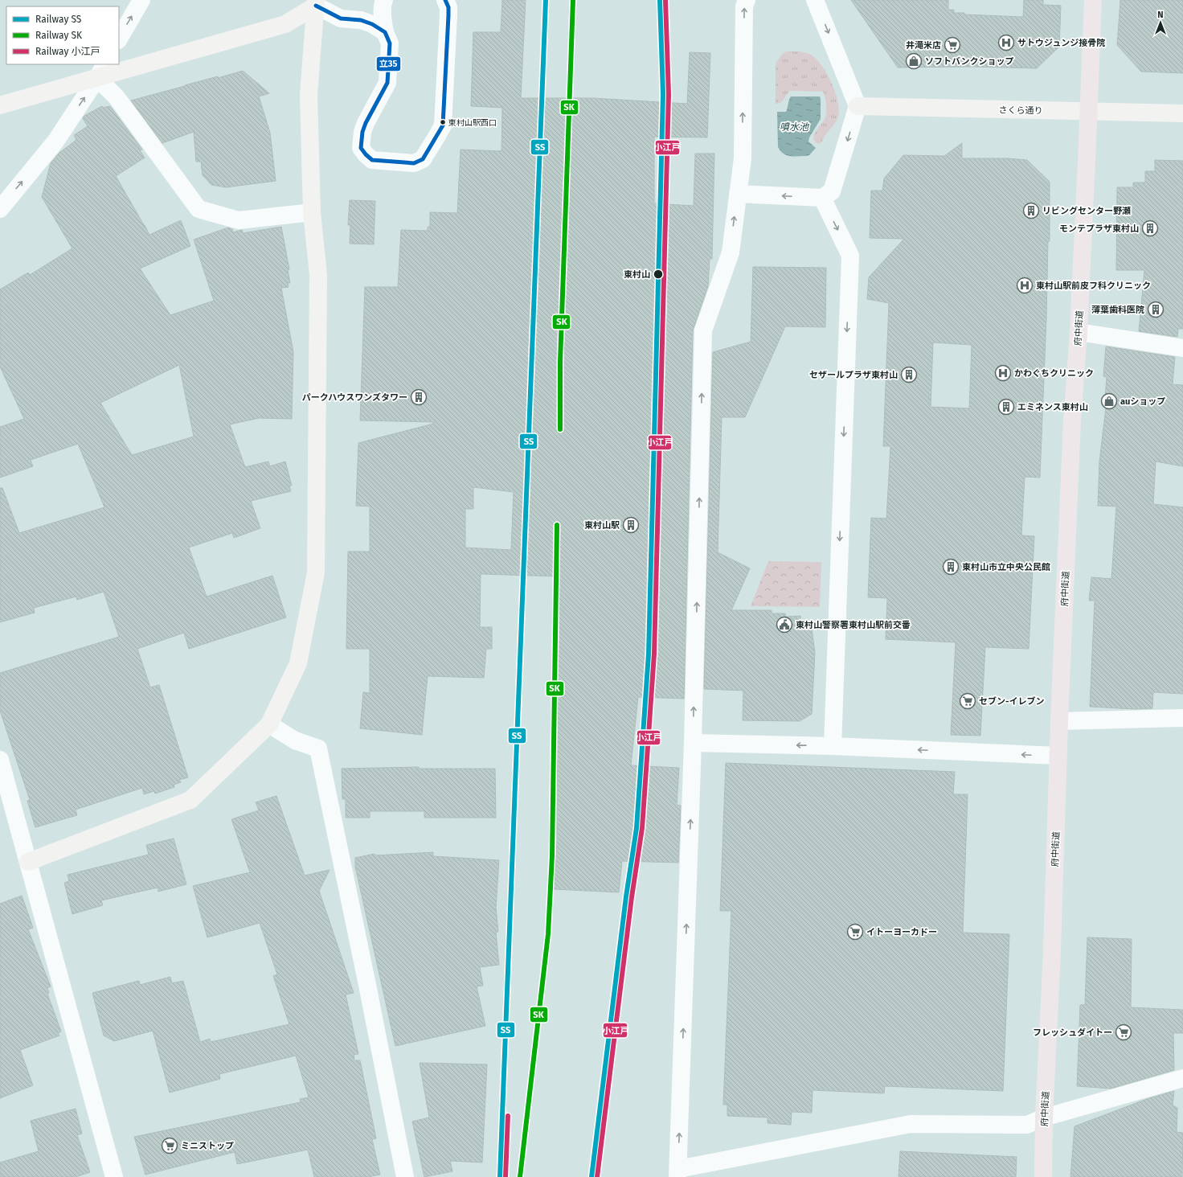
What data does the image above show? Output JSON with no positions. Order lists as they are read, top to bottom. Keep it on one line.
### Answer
{"streets":{"main road":["府中街道"],"street":["さくら通り"]},"crossings":[["さくら通り","府中街道"]],"water":["噴水池"],"places":{"hospital":["サトウジュンジ接骨院","東村山駅前皮フ科クリニック","かわぐちクリニック"],"supermarket":["井滝米店","セブン-イレブン","イトーヨーカドー","フレッシュダイトー","ミニストップ"],"shop":["ソフトバンクショップ","auショップ"],"other":["東村山駅西口","東村山"],"building":["リビングセンター野瀬","モンテプラザ東村山","薄葉歯科医院","セザールプラザ東村山","パークハウスワンズタワー","エミネンス東村山","東村山駅","東村山市立中央公民館"],"public building":["東村山警察署東村山駅前交番"]},"lines":["rail line SS","rail line SK","rail line 小江戸","transit line 立35"],"legend":["Railway SS","Railway SK","Railway 小江戸"],"north":"top"}
